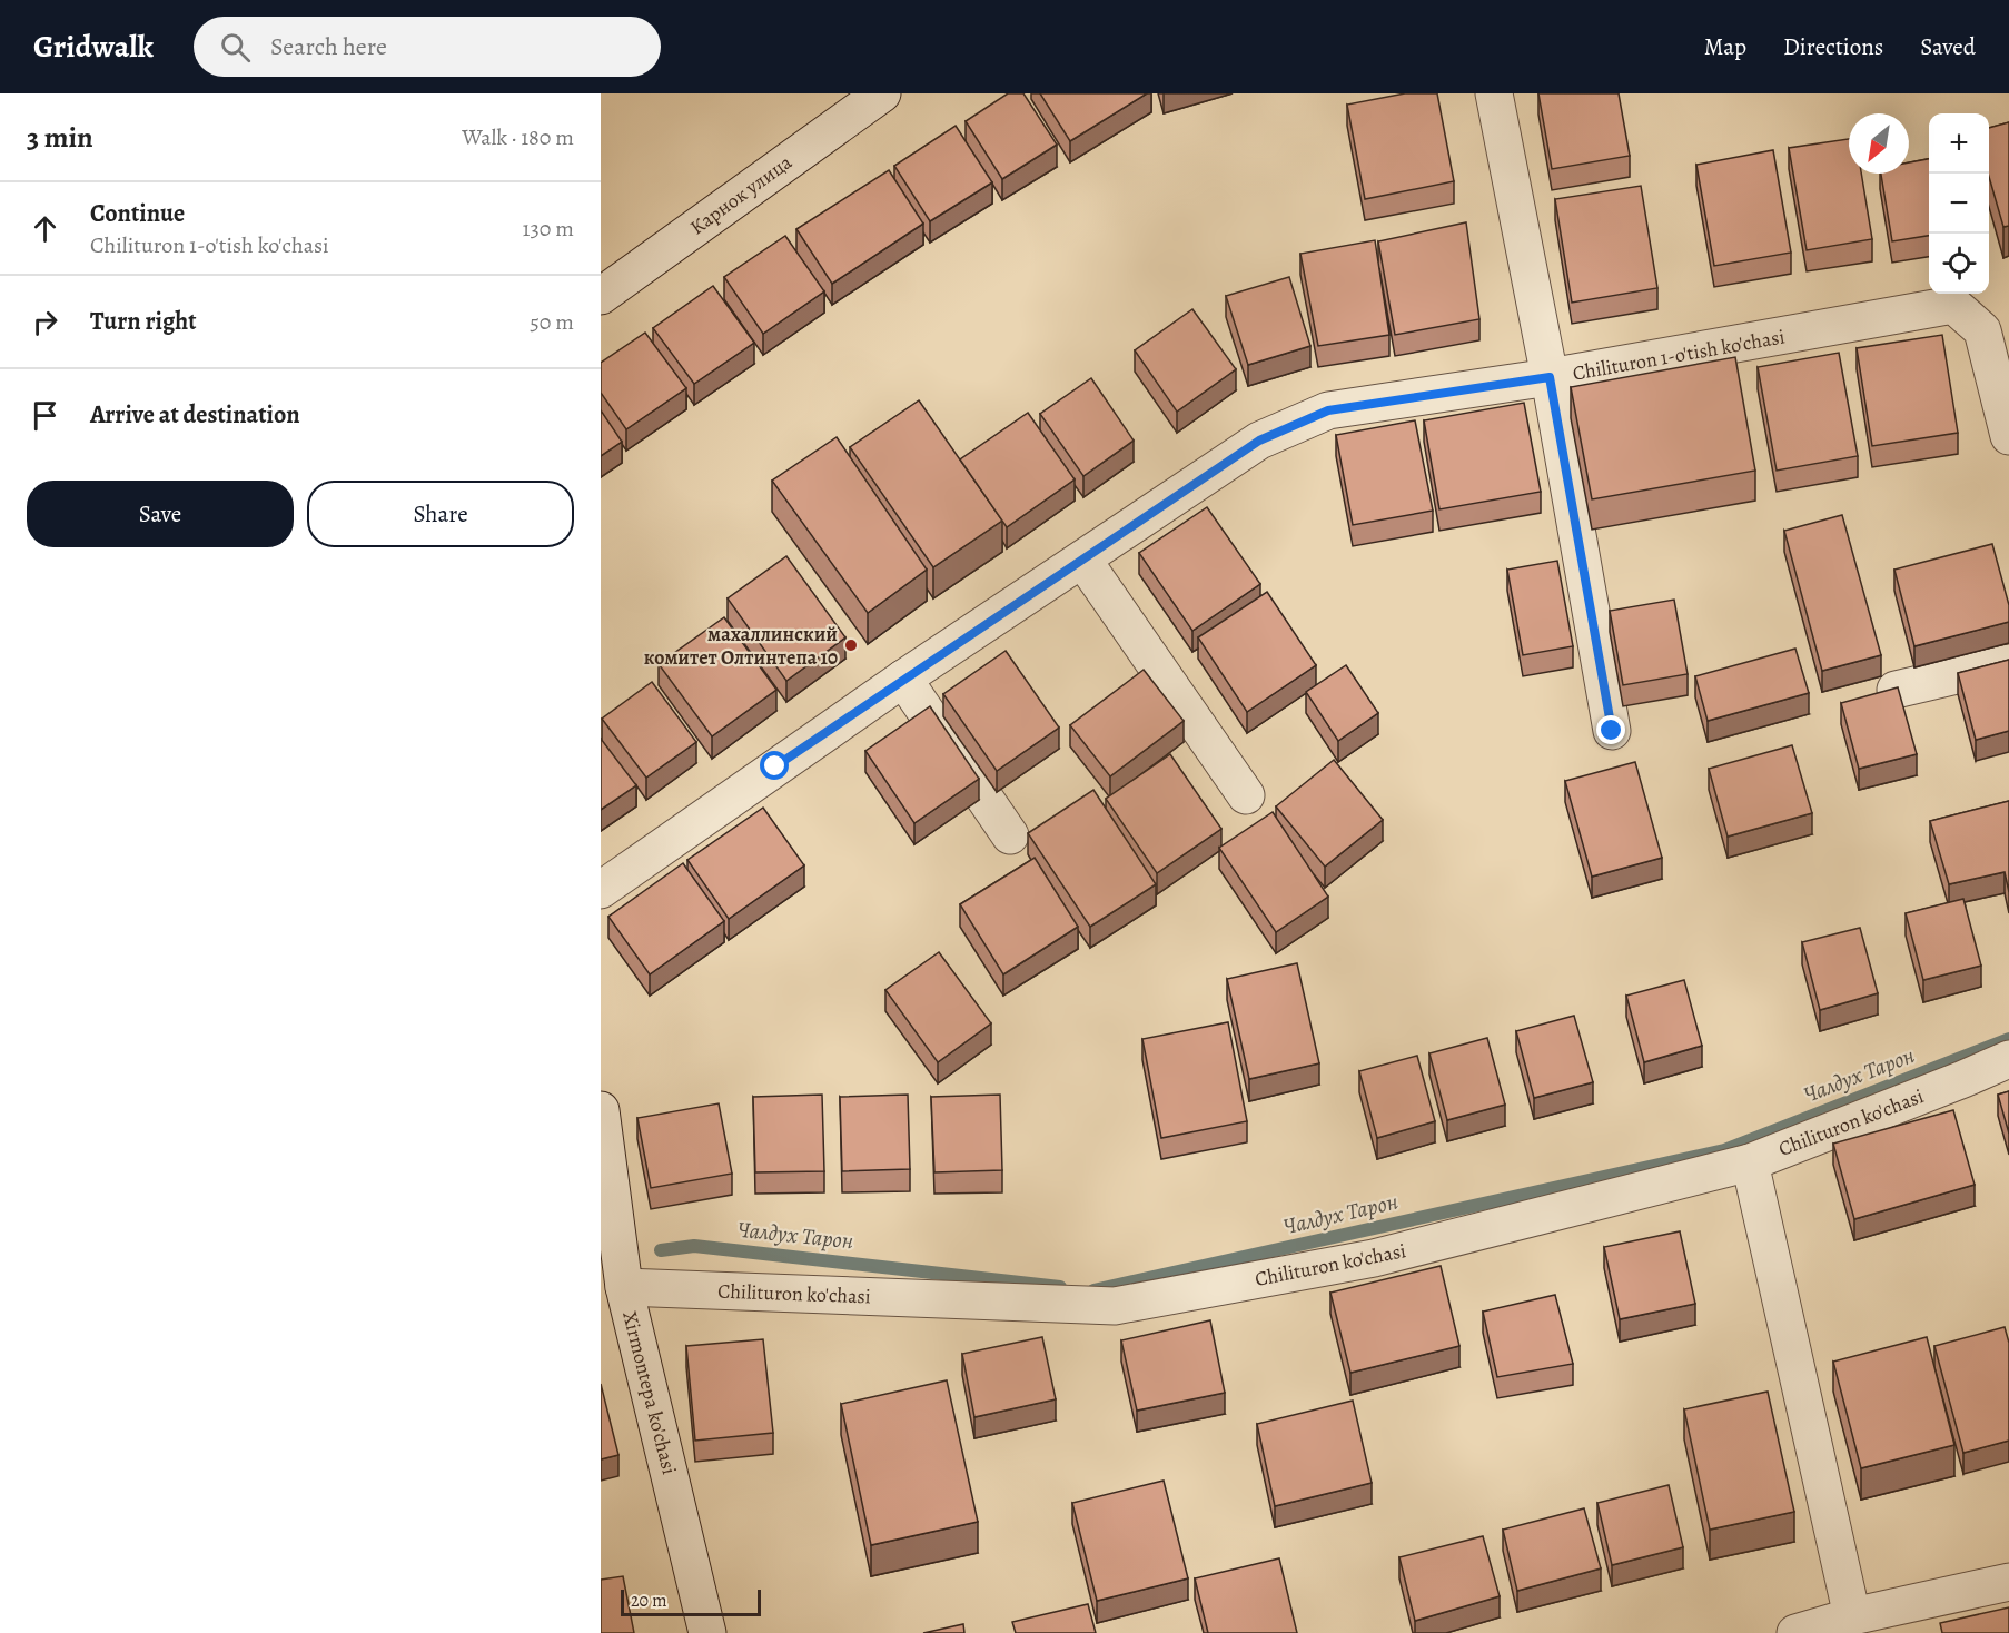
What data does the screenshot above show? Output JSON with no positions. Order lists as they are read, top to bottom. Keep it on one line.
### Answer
{"streets":{"street":["Карнок улица","Chilituron 1-o'tish ko'chasi","Chilituron ko'chasi","Xirmontepa ko'chasi"]},"crossings":[["Chilituron ko'chasi","Xirmontepa ko'chasi"]],"water":["Чалдух Тарон"],"places":["махаллинский комитет Олтинтепа 10"],"scale_bar":"20 m","north":"bottom left","page":{"header":"Gridwalk","search":"Search here","nav":["Map","Directions","Saved"],"heading":["3 min","Walk · 180 m"],"map_buttons":["+","−"],"list":[["Continue","Chilituron 1-o'tish ko'chasi","130 m"],["Turn right","50 m"],"Arrive at destination"],"buttons":["Save","Share"],"scale":"20 m"}}
